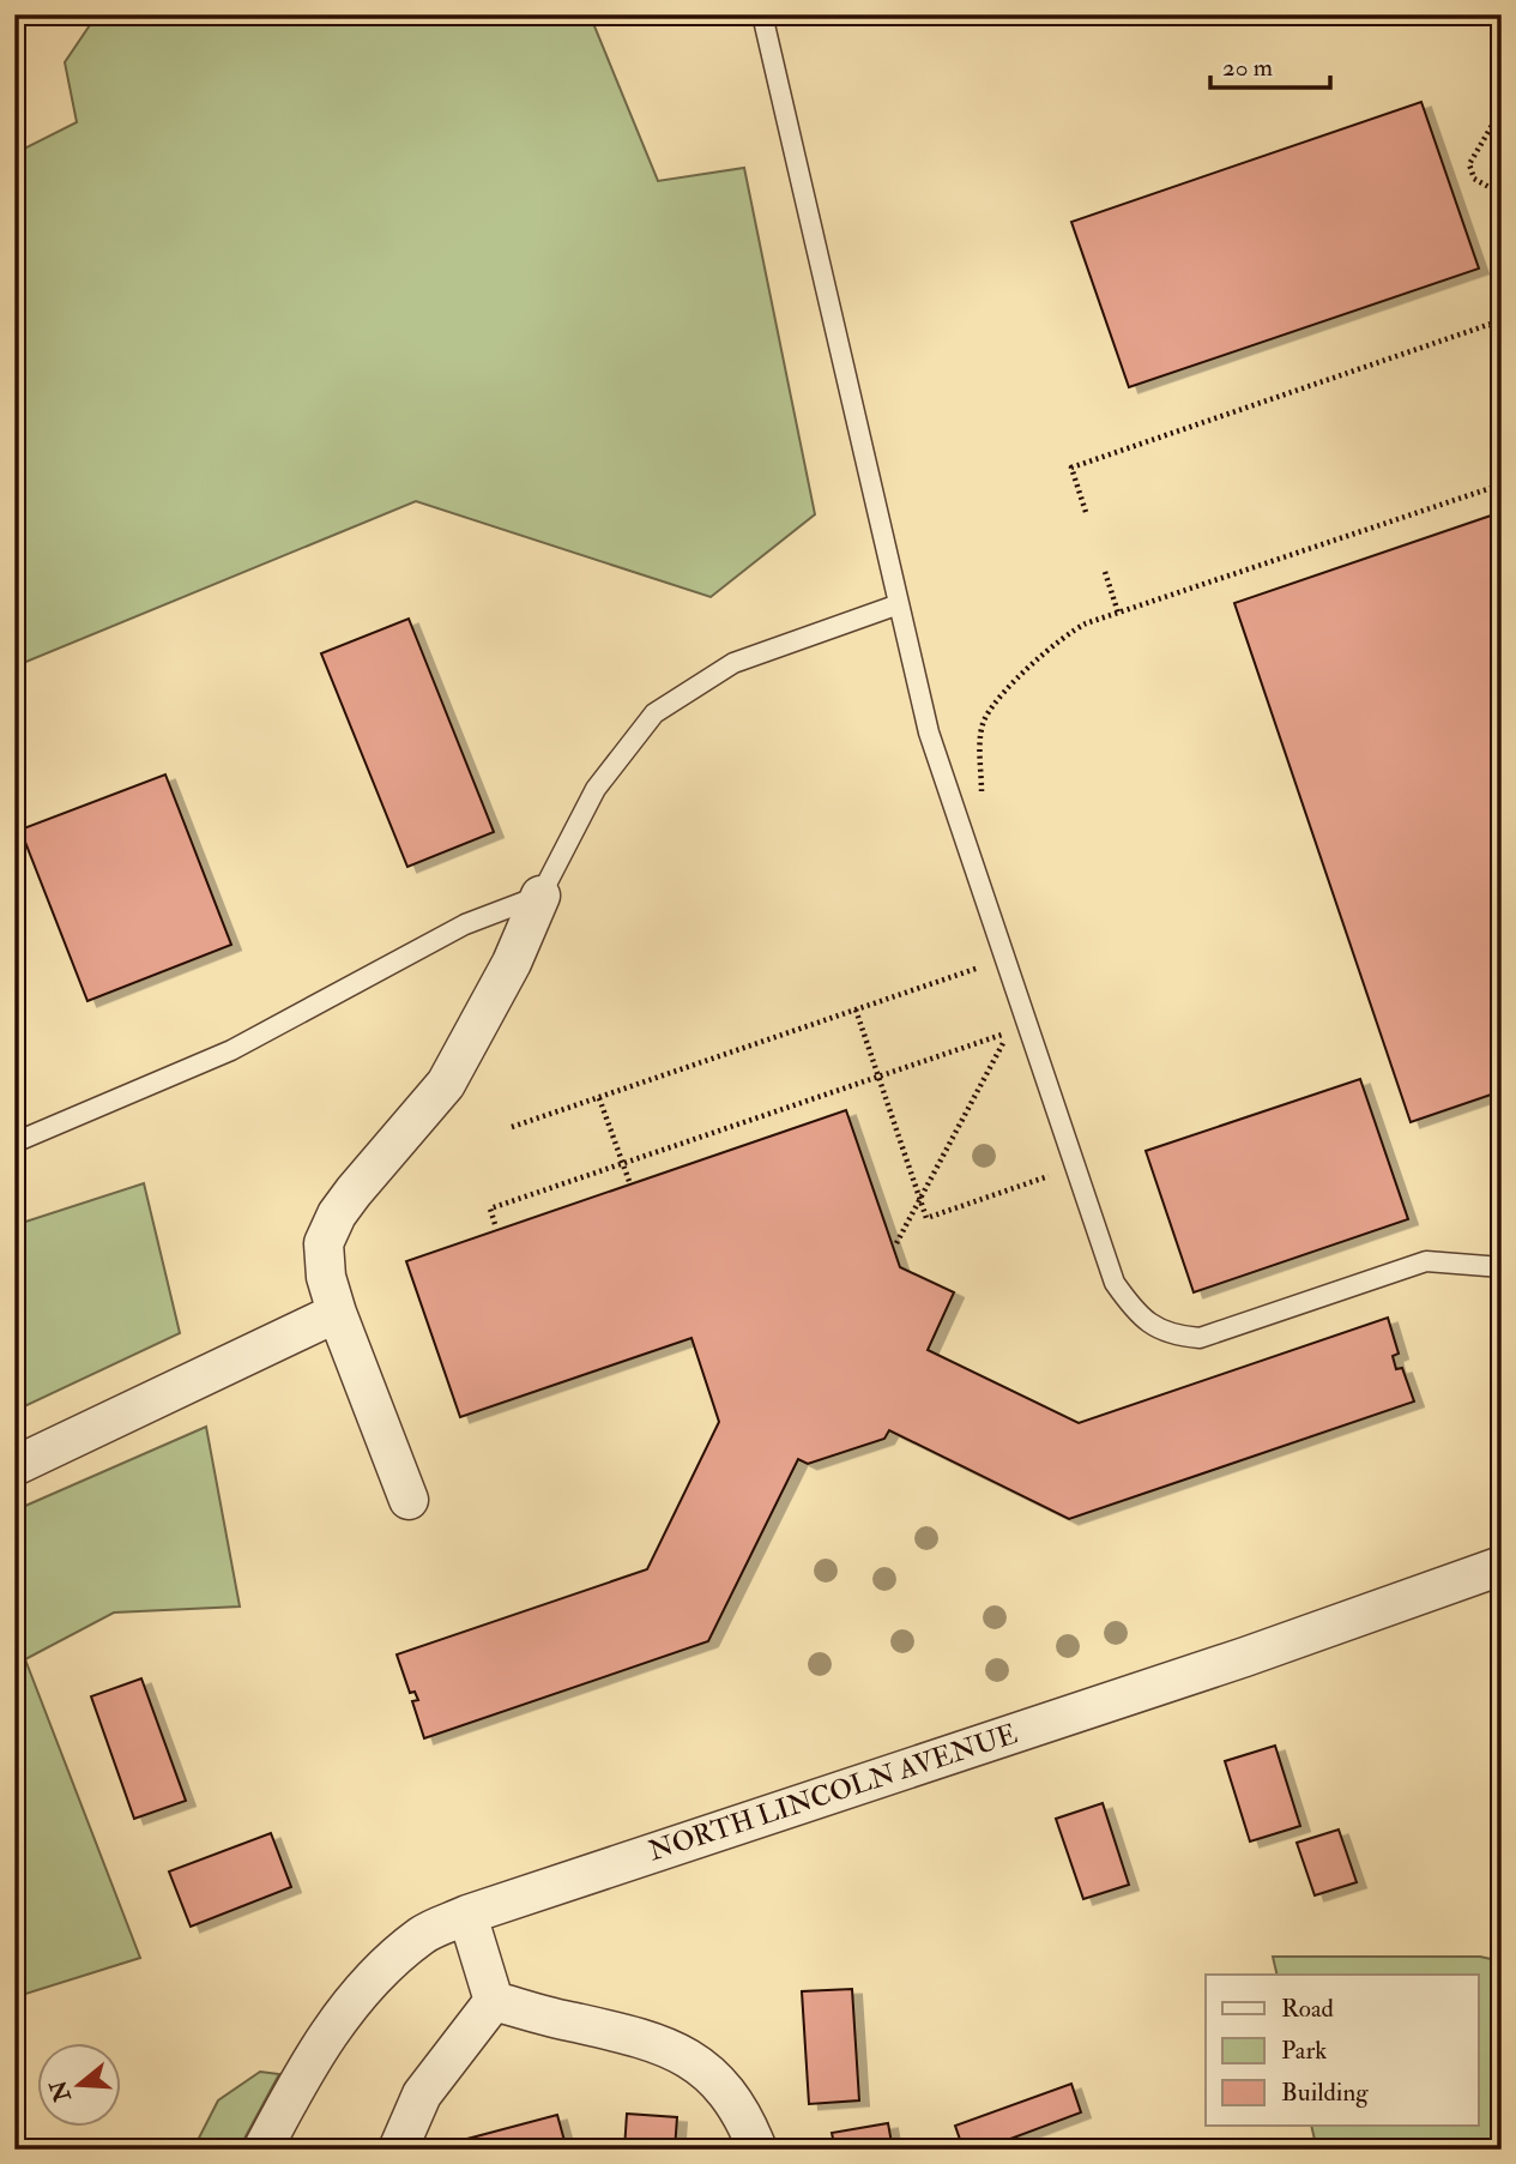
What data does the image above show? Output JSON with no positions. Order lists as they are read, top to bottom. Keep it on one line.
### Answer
{"streets":{"street":["NORTH LINCOLN AVENUE"]},"legend":["Road","Park","Building"],"scale_bar":"20 m","north":"left"}
